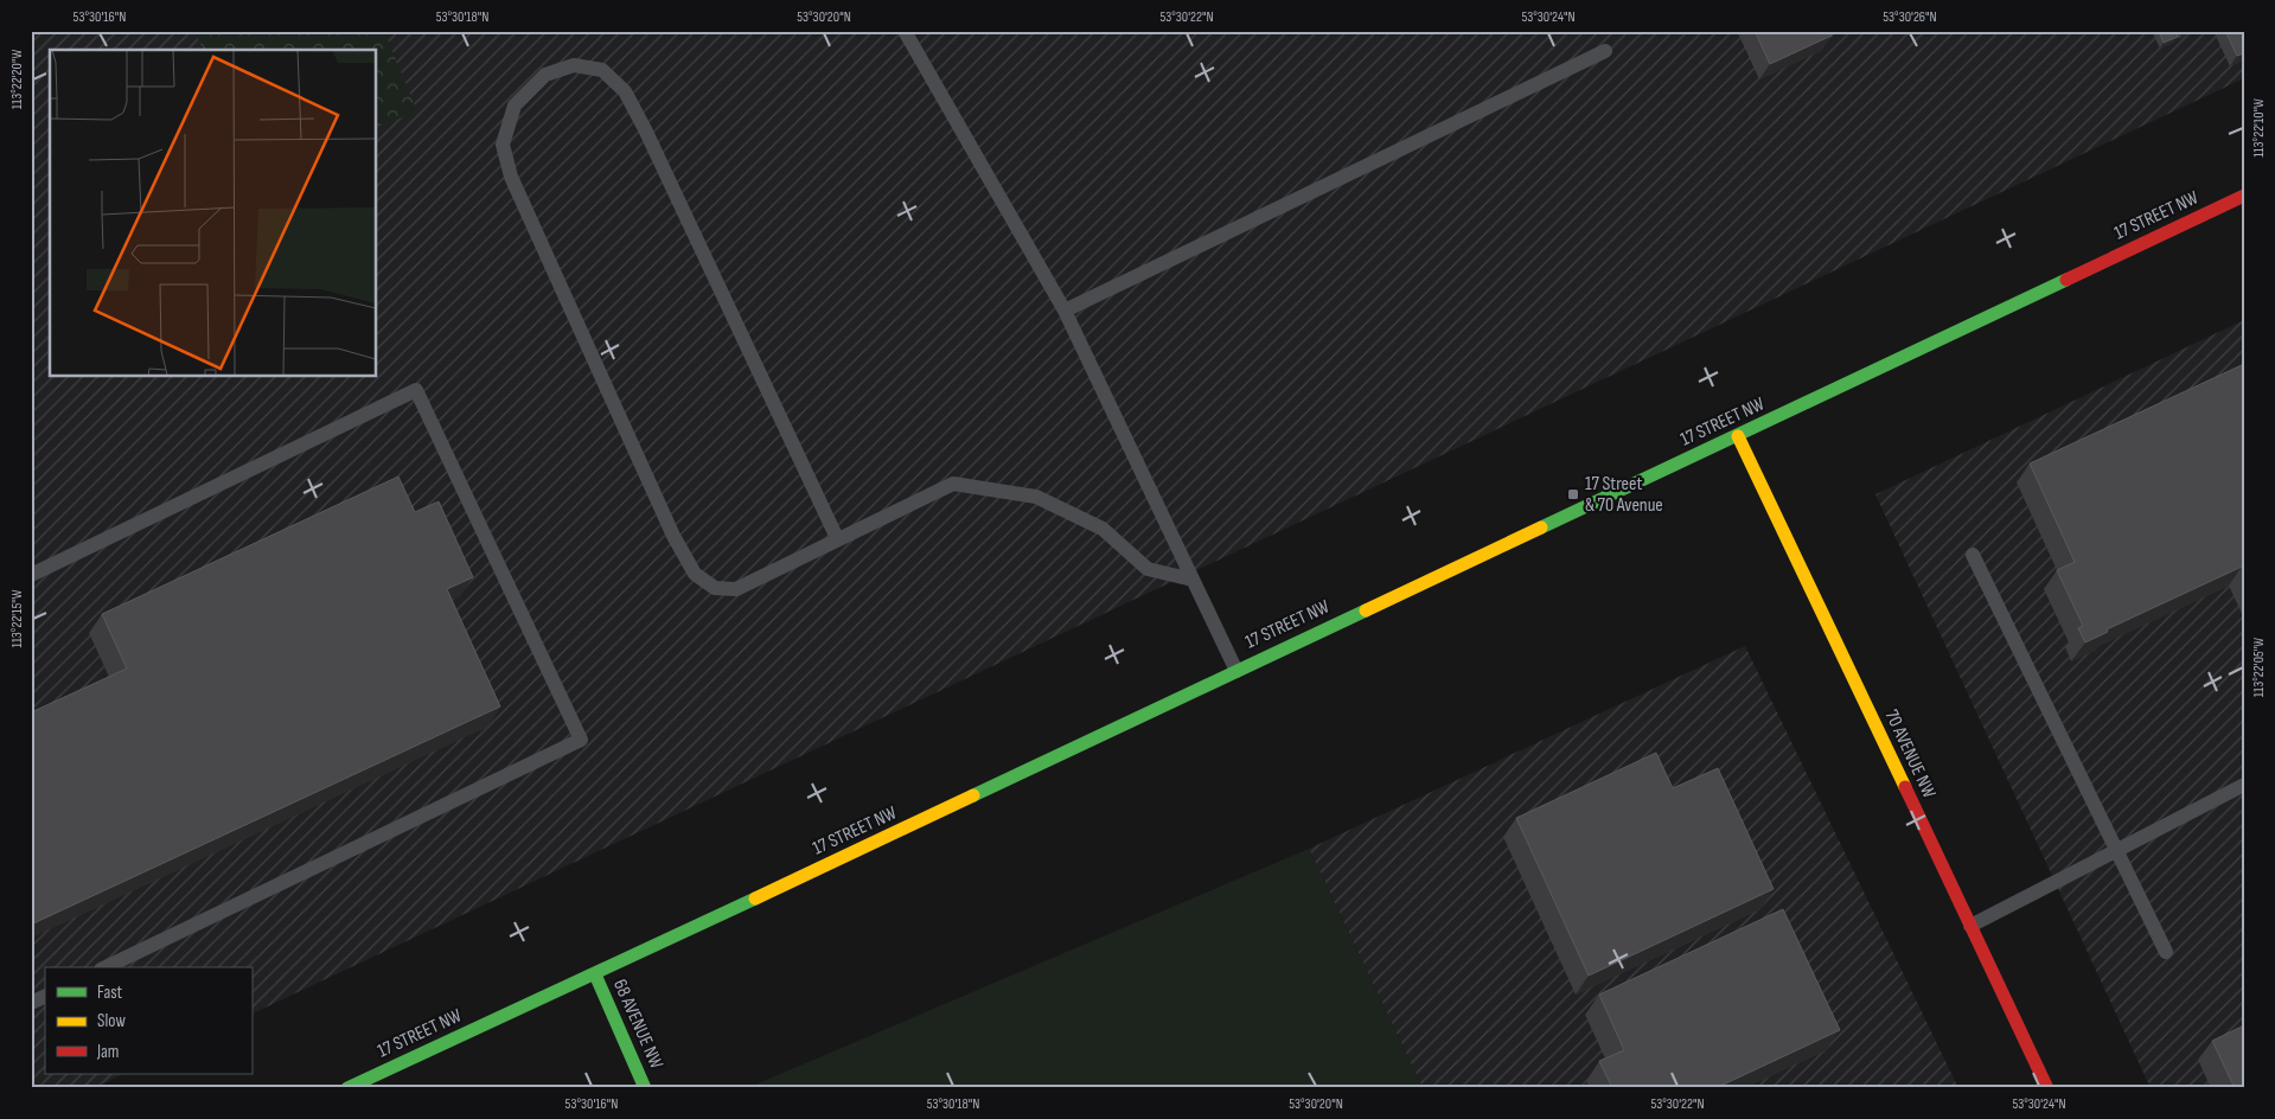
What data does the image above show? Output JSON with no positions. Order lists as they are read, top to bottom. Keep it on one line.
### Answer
{"streets":{"main road":["17 STREET NW","70 AVENUE NW","68 AVENUE NW"]},"crossings":[["17 STREET NW","70 AVENUE NW"],["17 STREET NW","68 AVENUE NW"]],"places":{"transit":["17 Street & 70 Avenue"]},"legend":["Fast","Slow","Jam"],"coordinates":["53°30'16\"N","53°30'18\"N","53°30'20\"N","53°30'22\"N","53°30'24\"N","53°30'26\"N","113°22'20\"W","113°22'10\"W","113°22'15\"W","113°22'05\"W"]}
